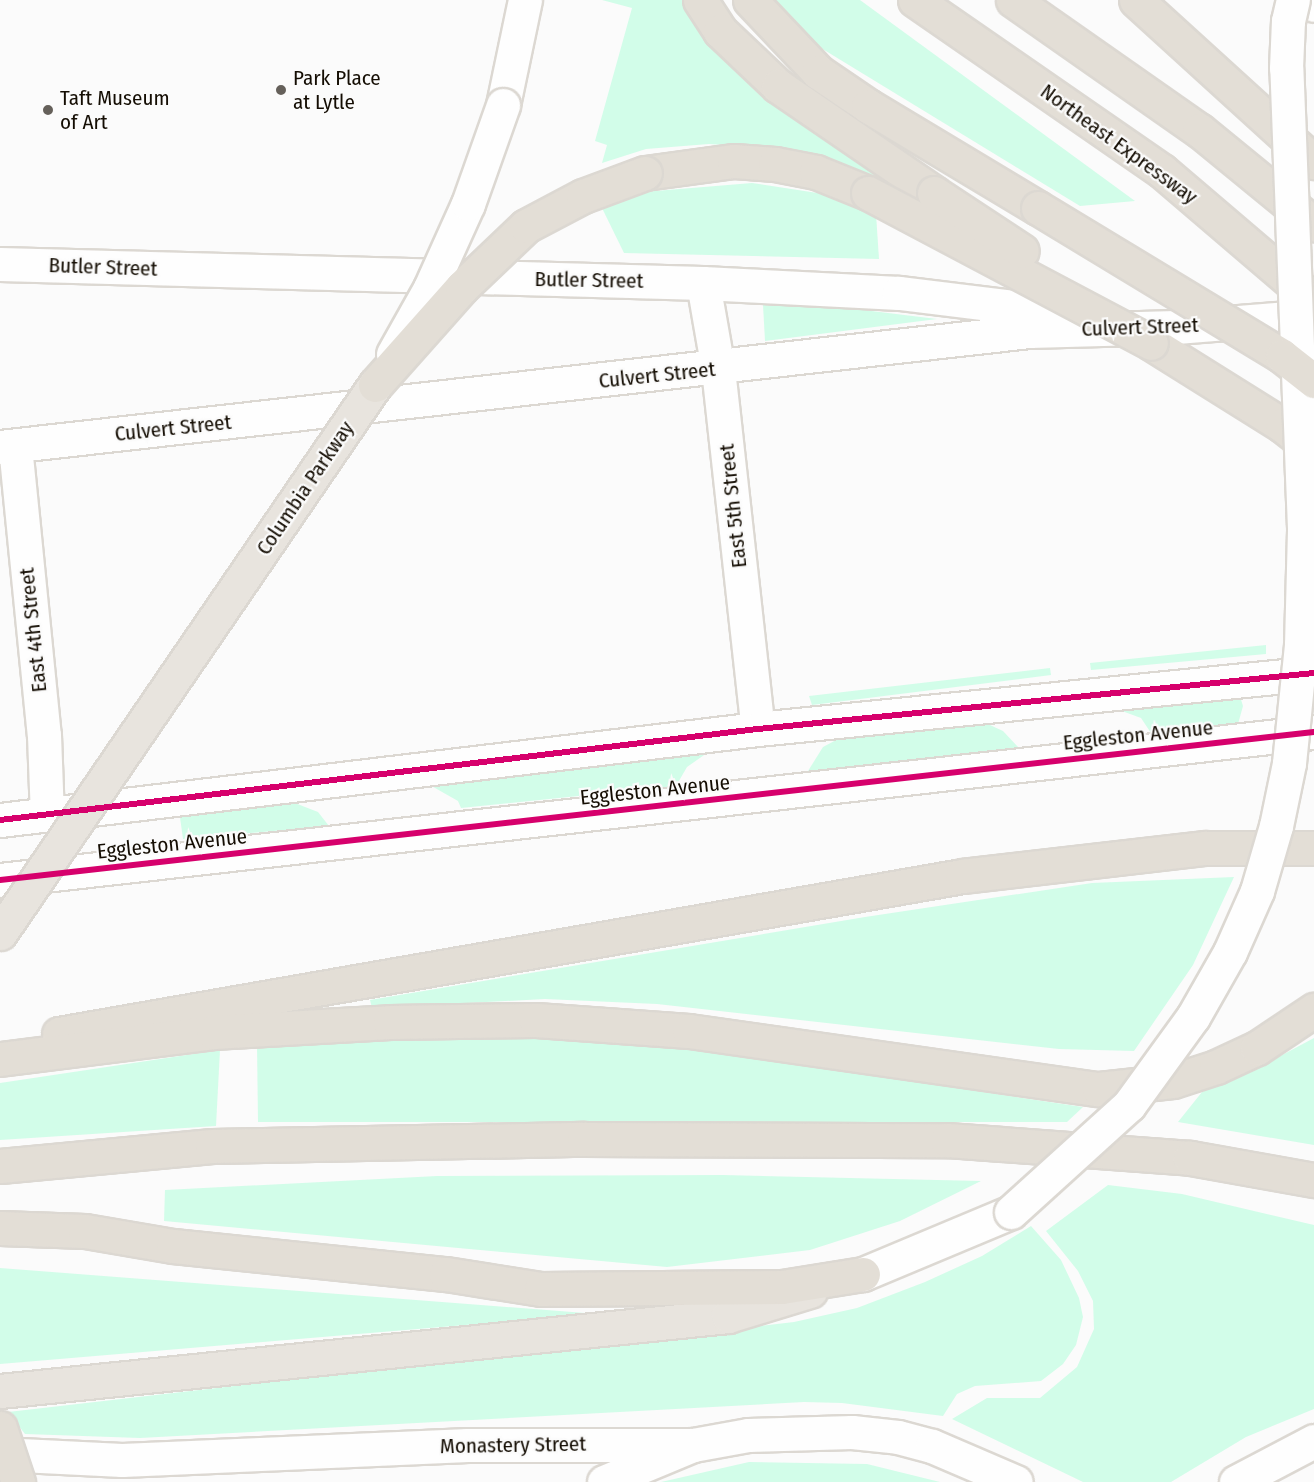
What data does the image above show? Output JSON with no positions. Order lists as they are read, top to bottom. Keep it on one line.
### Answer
{"streets":{"highway":["Northeast Expressway","Columbia Parkway"],"street":["Butler Street","Culvert Street","East 5th Street","East 4th Street","Eggleston Avenue","Monastery Street"]},"crossings":[["Butler Street","Culvert Street"],["Butler Street","East 5th Street"],["Culvert Street","East 5th Street"],["Culvert Street","East 4th Street"],["East 5th Street","Eggleston Avenue"],["East 4th Street","Eggleston Avenue"]],"places":["Park Place at Lytle","Taft Museum of Art"]}
